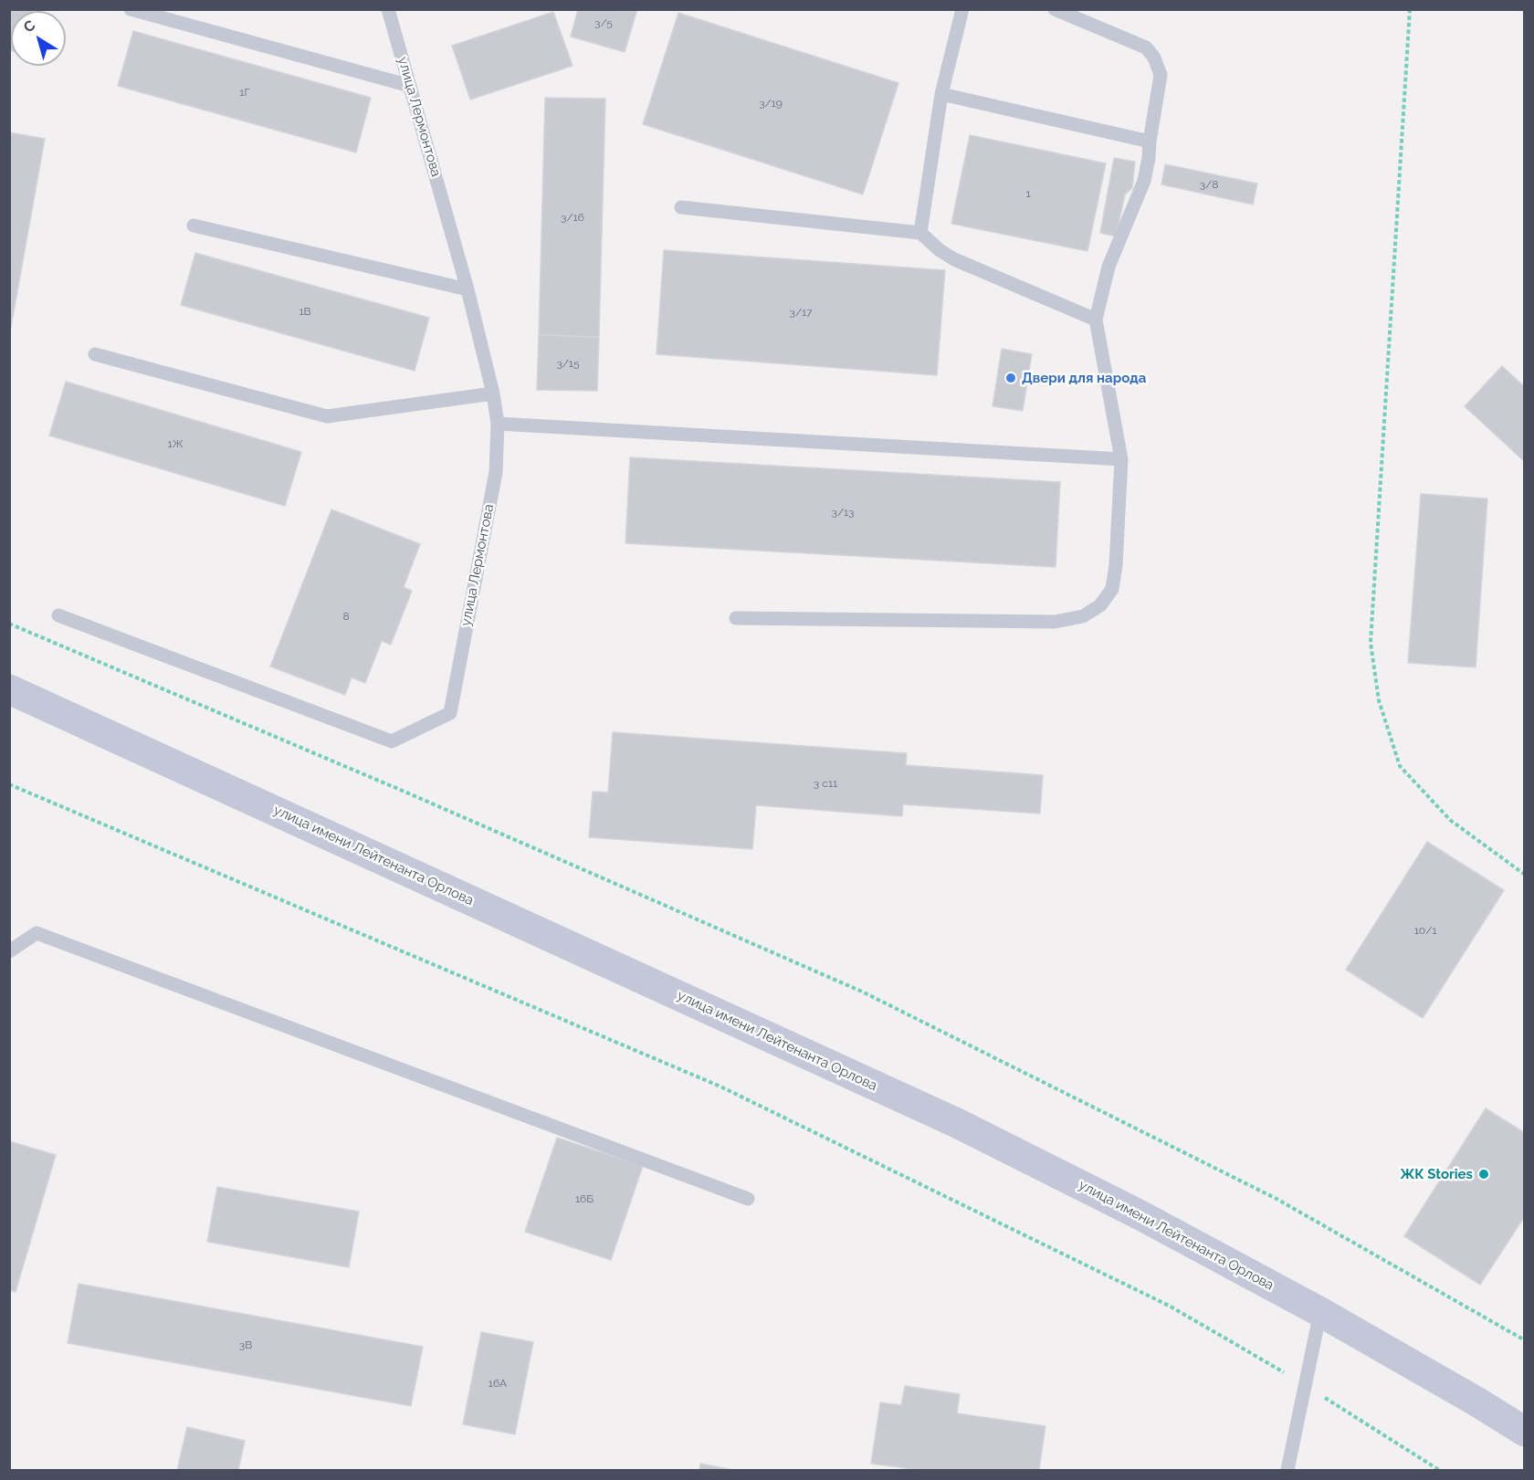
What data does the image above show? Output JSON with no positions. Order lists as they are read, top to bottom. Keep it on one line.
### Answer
{"streets":{"main road":["улица имени Лейтенанта Орлова"],"lane":["улица Лермонтова"]},"places":["Двери для народа","ЖК Stories"],"house_numbers":["3/5","1Г","3/19","3/8","1","3/16","1В","3/17","3/15","1Ж","3/13","8","3 с11","10/1","16Б","3В","16А"],"north":"top left"}
